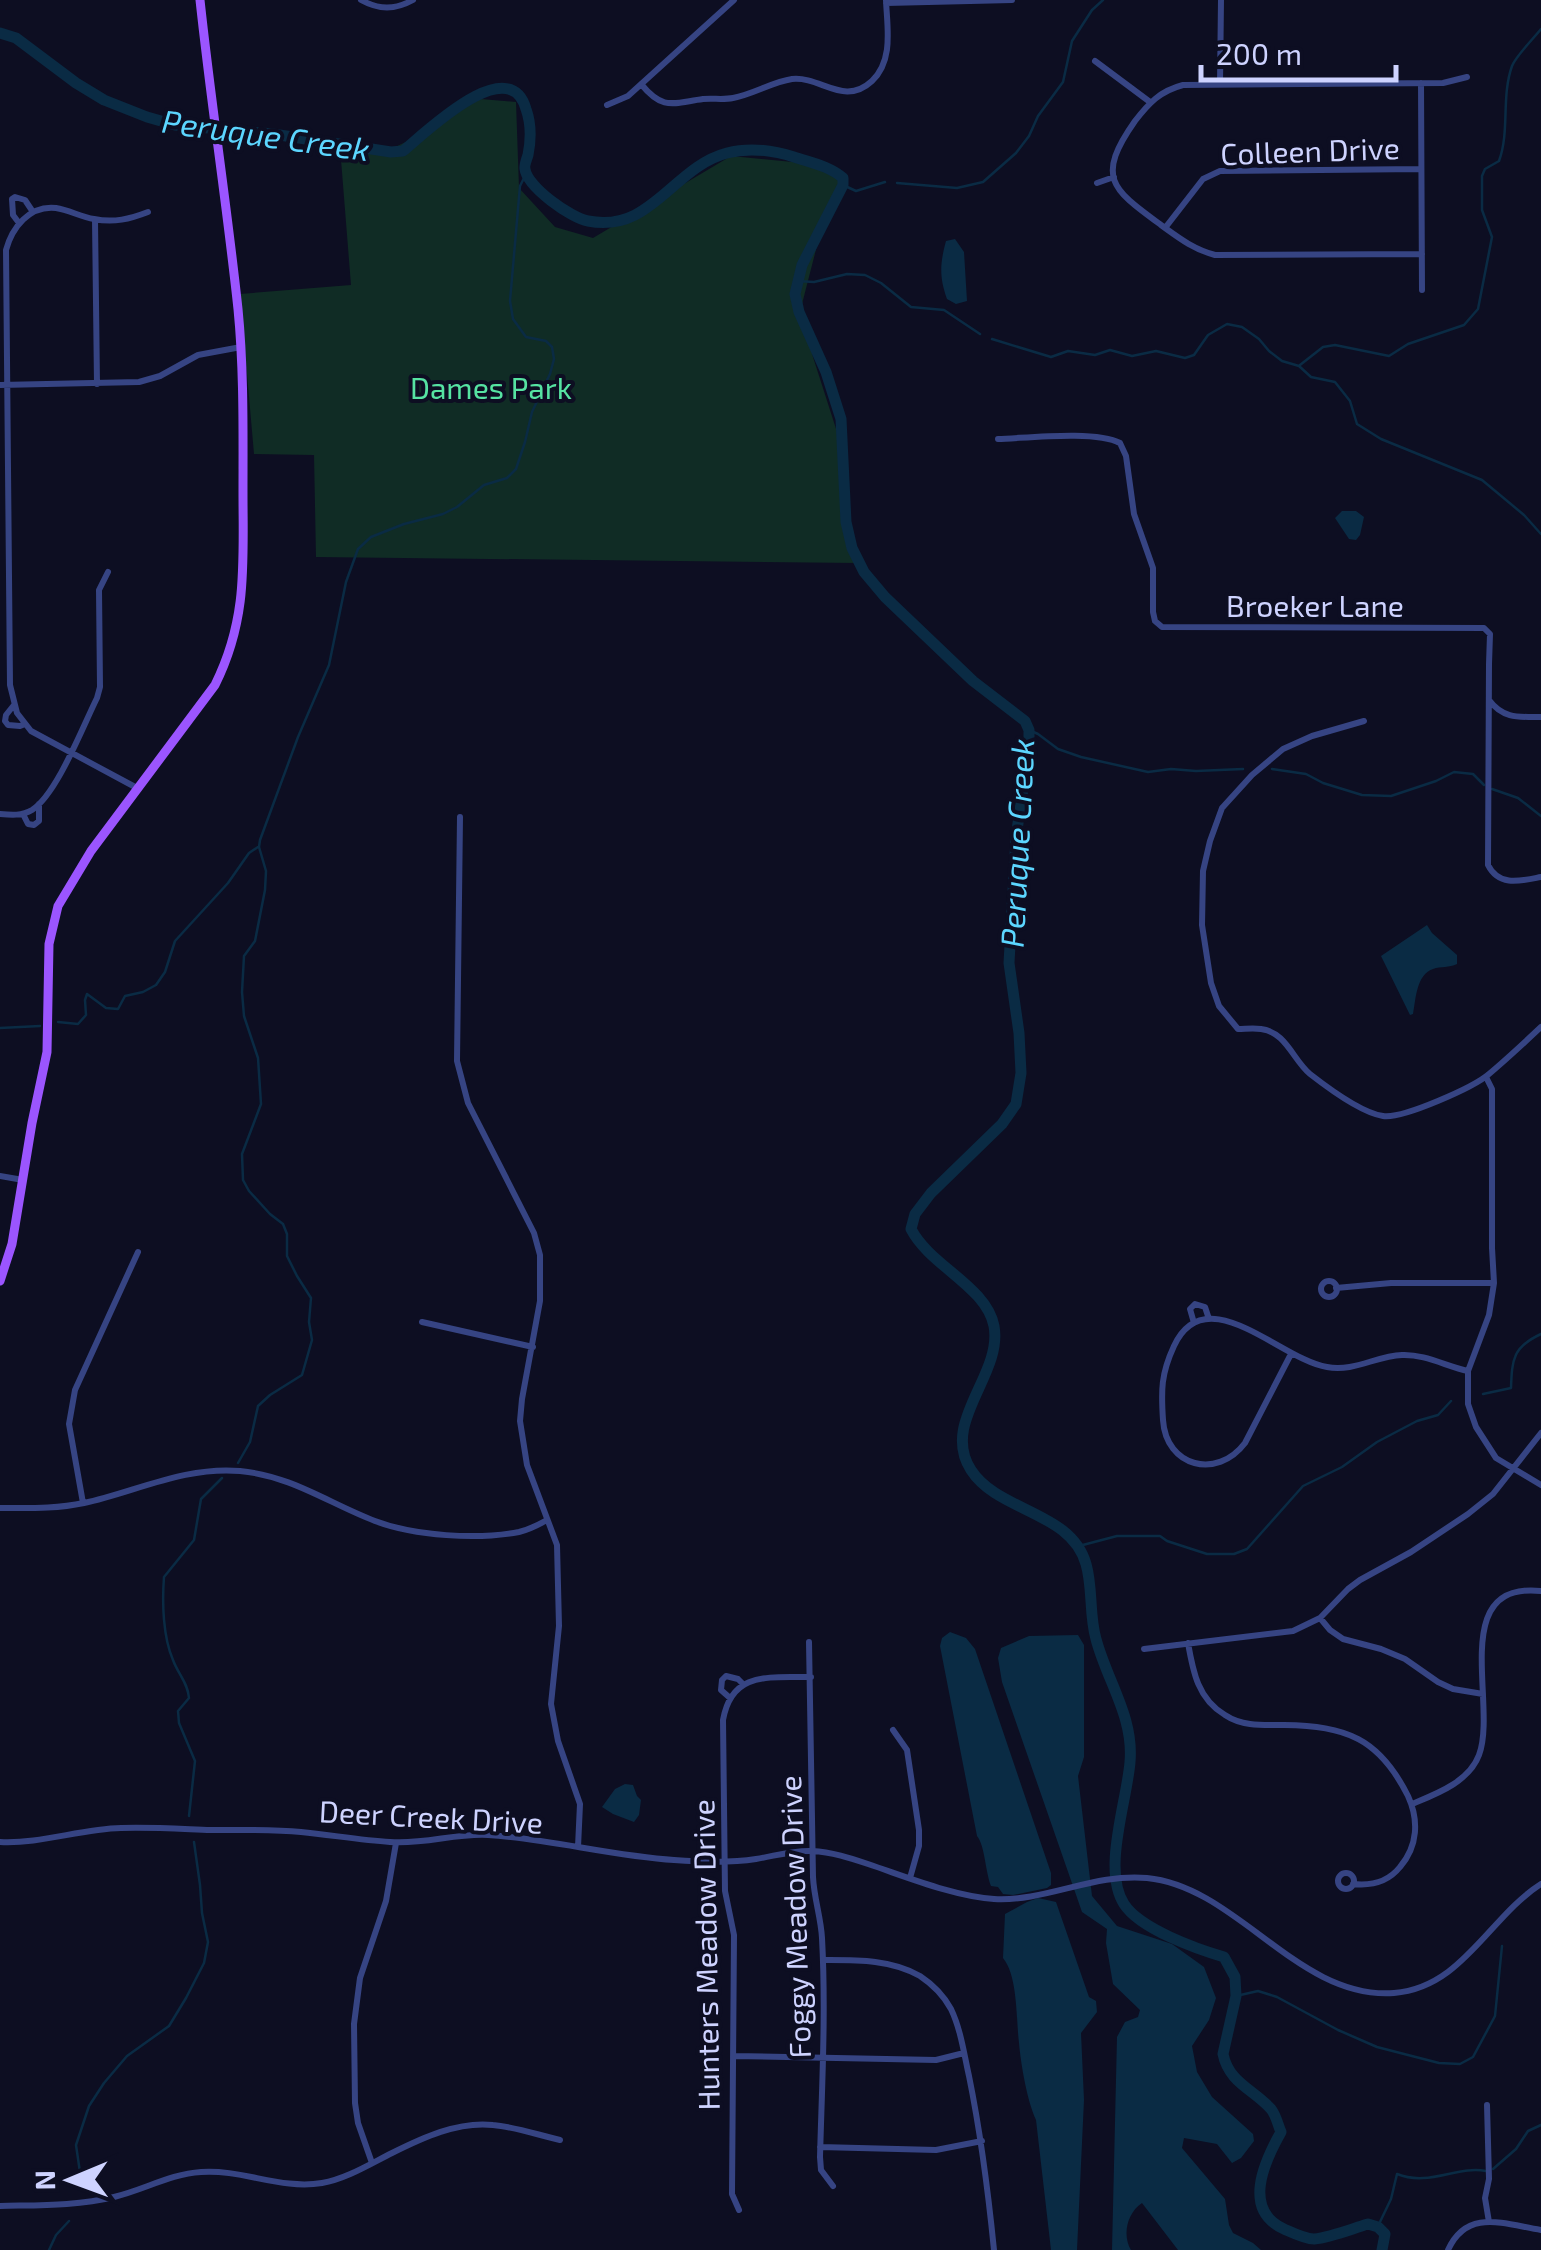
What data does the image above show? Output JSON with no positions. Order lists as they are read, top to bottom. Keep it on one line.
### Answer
{"streets":{"street":["Colleen Drive","Broeker Lane","Deer Creek Drive","Foggy Meadow Drive","Hunters Meadow Drive"]},"crossings":[["Deer Creek Drive","Foggy Meadow Drive"],["Deer Creek Drive","Hunters Meadow Drive"]],"water":["Peruque Creek"],"parks":["Dames Park"],"scale_bar":"200 m","north":"left"}
